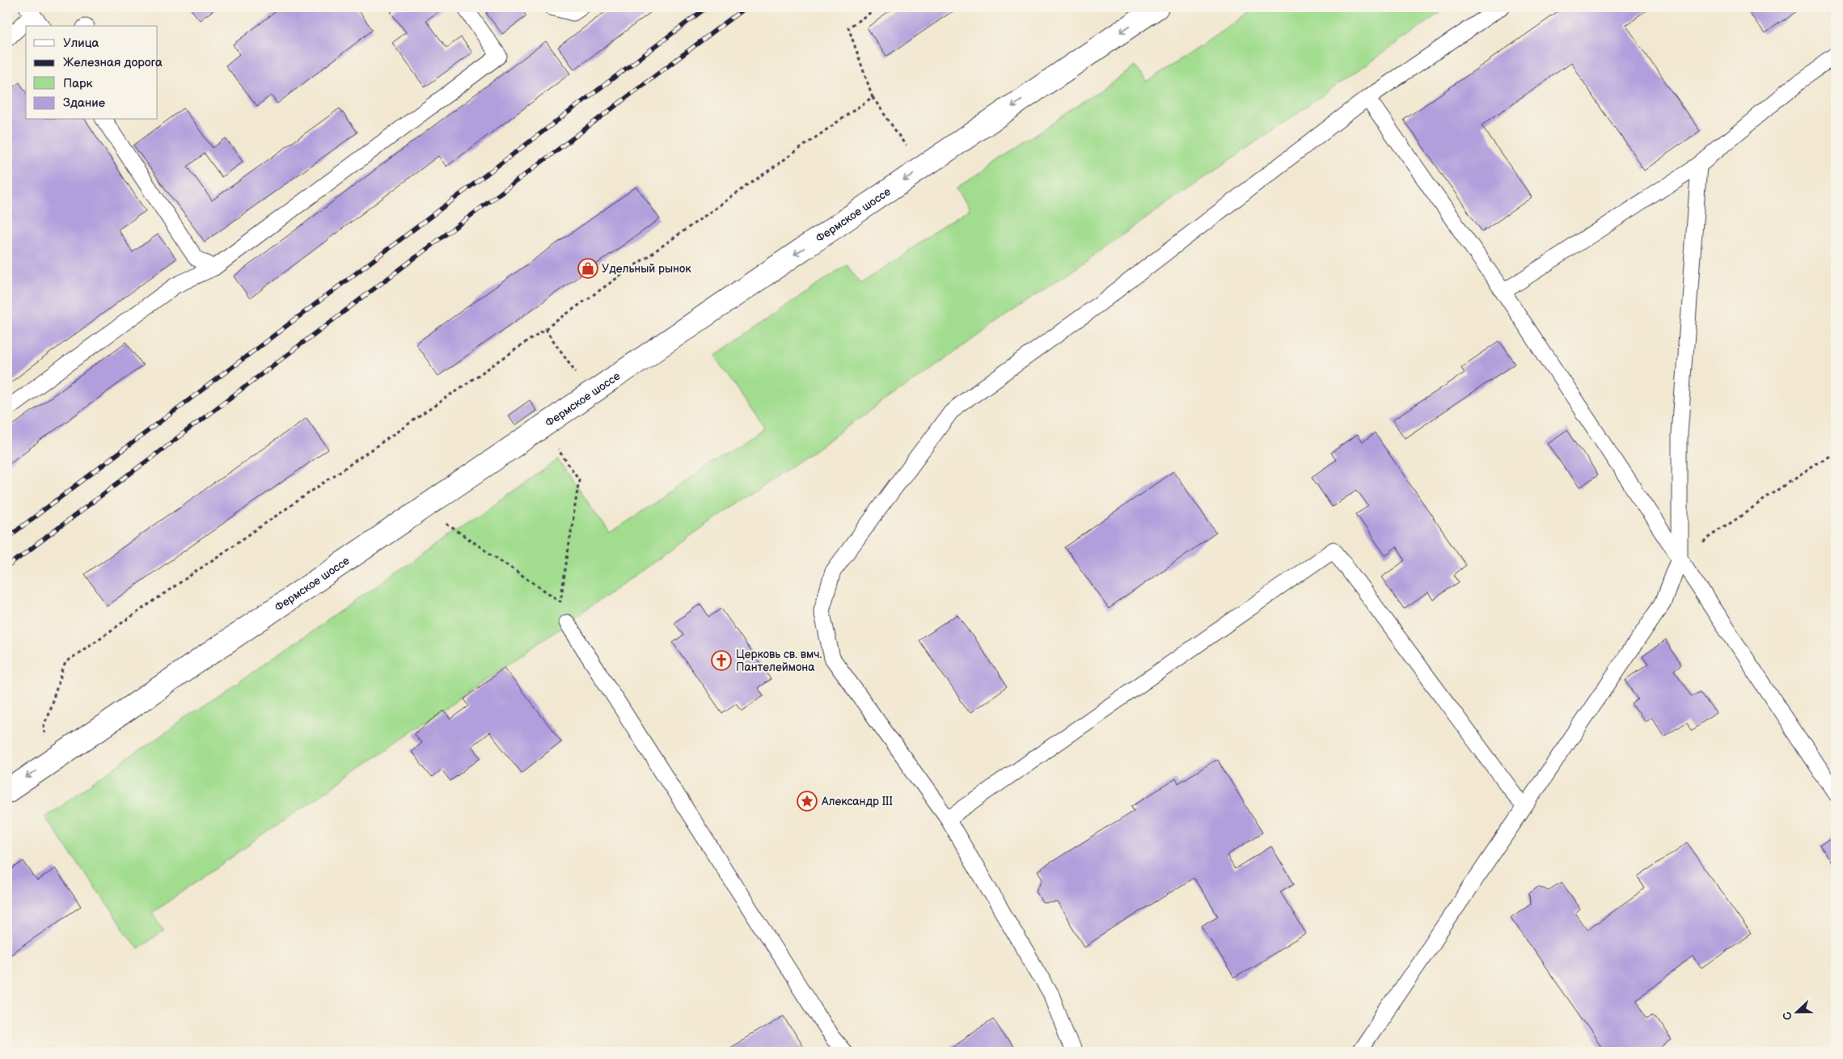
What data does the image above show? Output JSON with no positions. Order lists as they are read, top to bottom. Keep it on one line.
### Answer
{"streets":{"street":["Фермское шоссе"]},"one_way":["Фермское шоссе"],"places":{"shop":["Удельный рынок"],"church":["Церковь св. вмч. Пантелеймона"],"place":["Александр III"]},"legend":["Улица","Железная дорога","Парк","Здание"],"north":"left"}
